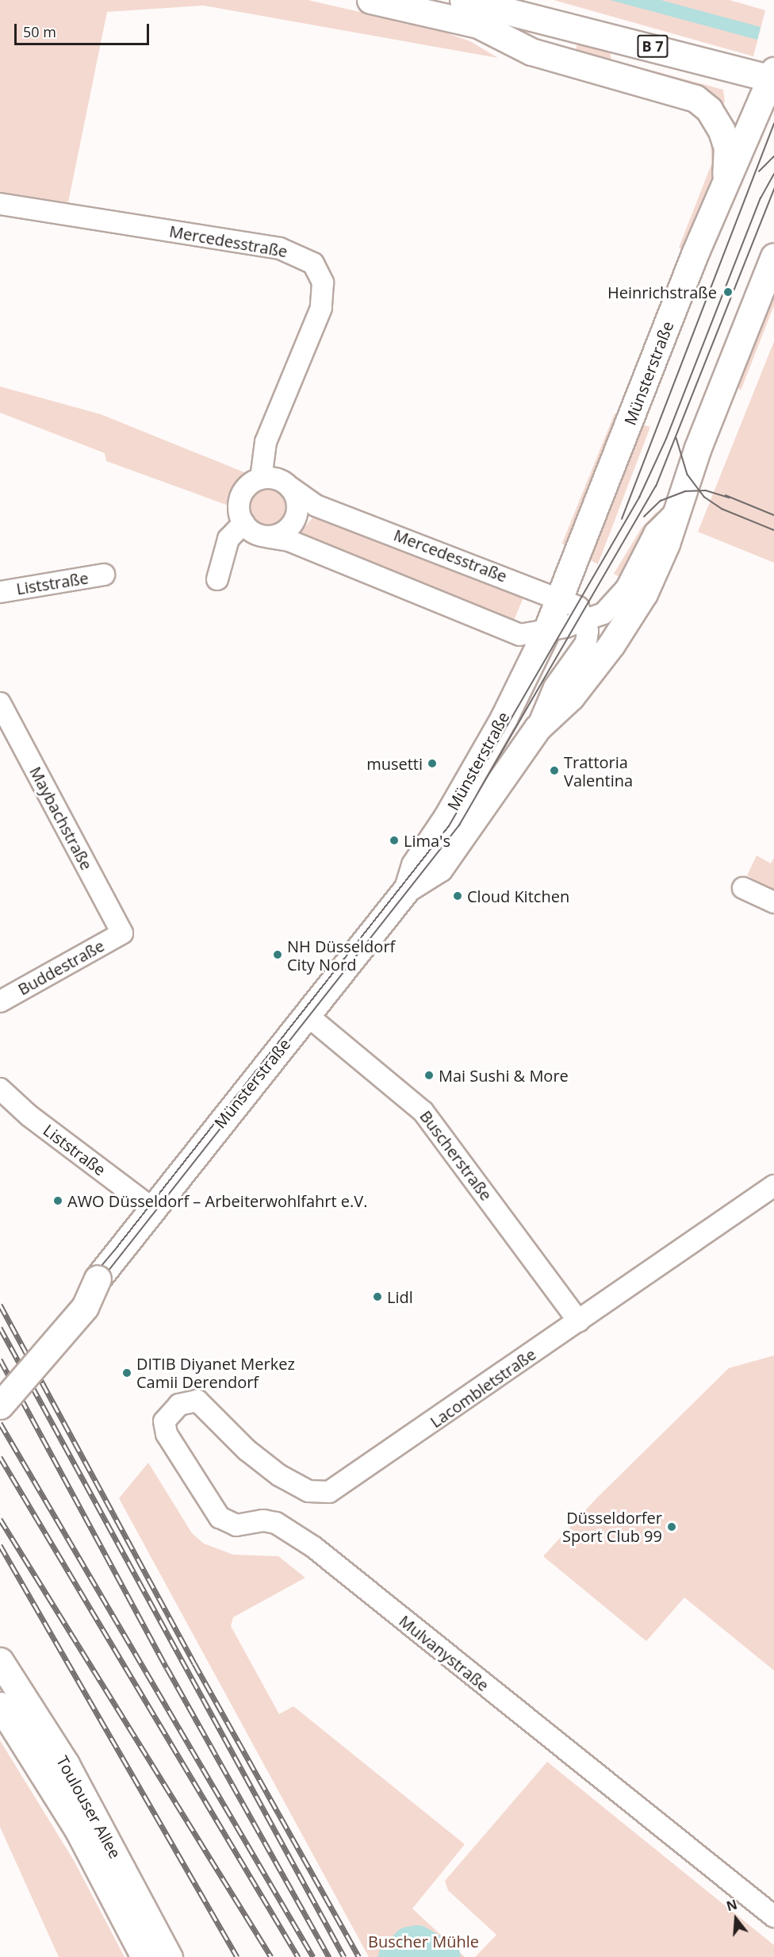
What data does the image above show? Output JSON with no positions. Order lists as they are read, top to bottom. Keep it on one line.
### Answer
{"streets":{"main road":["B 7","Münsterstraße","Toulouser Allee"],"street":["Mercedesstraße","Liststraße","Maybachstraße","Buddestraße","Buscherstraße","Lacombletstraße","Mulvanystraße"]},"crossings":[["B 7","Münsterstraße"],["Mercedesstraße","Münsterstraße"],["Münsterstraße","Liststraße"],["Münsterstraße","Buscherstraße"],["Maybachstraße","Buddestraße"],["Buscherstraße","Lacombletstraße"],["Lacombletstraße","Mulvanystraße"]],"parks":["Buscher Mühle"],"places":["Heinrichstraße","musetti","Trattoria Valentina","Lima's","Cloud Kitchen","NH Düsseldorf City Nord","Mai Sushi & More","AWO Düsseldorf – Arbeiterwohlfahrt e.V.","Lidl","DITIB Diyanet Merkez Camii Derendorf","Düsseldorfer Sport Club 99"],"scale_bar":"50 m","north":"top"}
